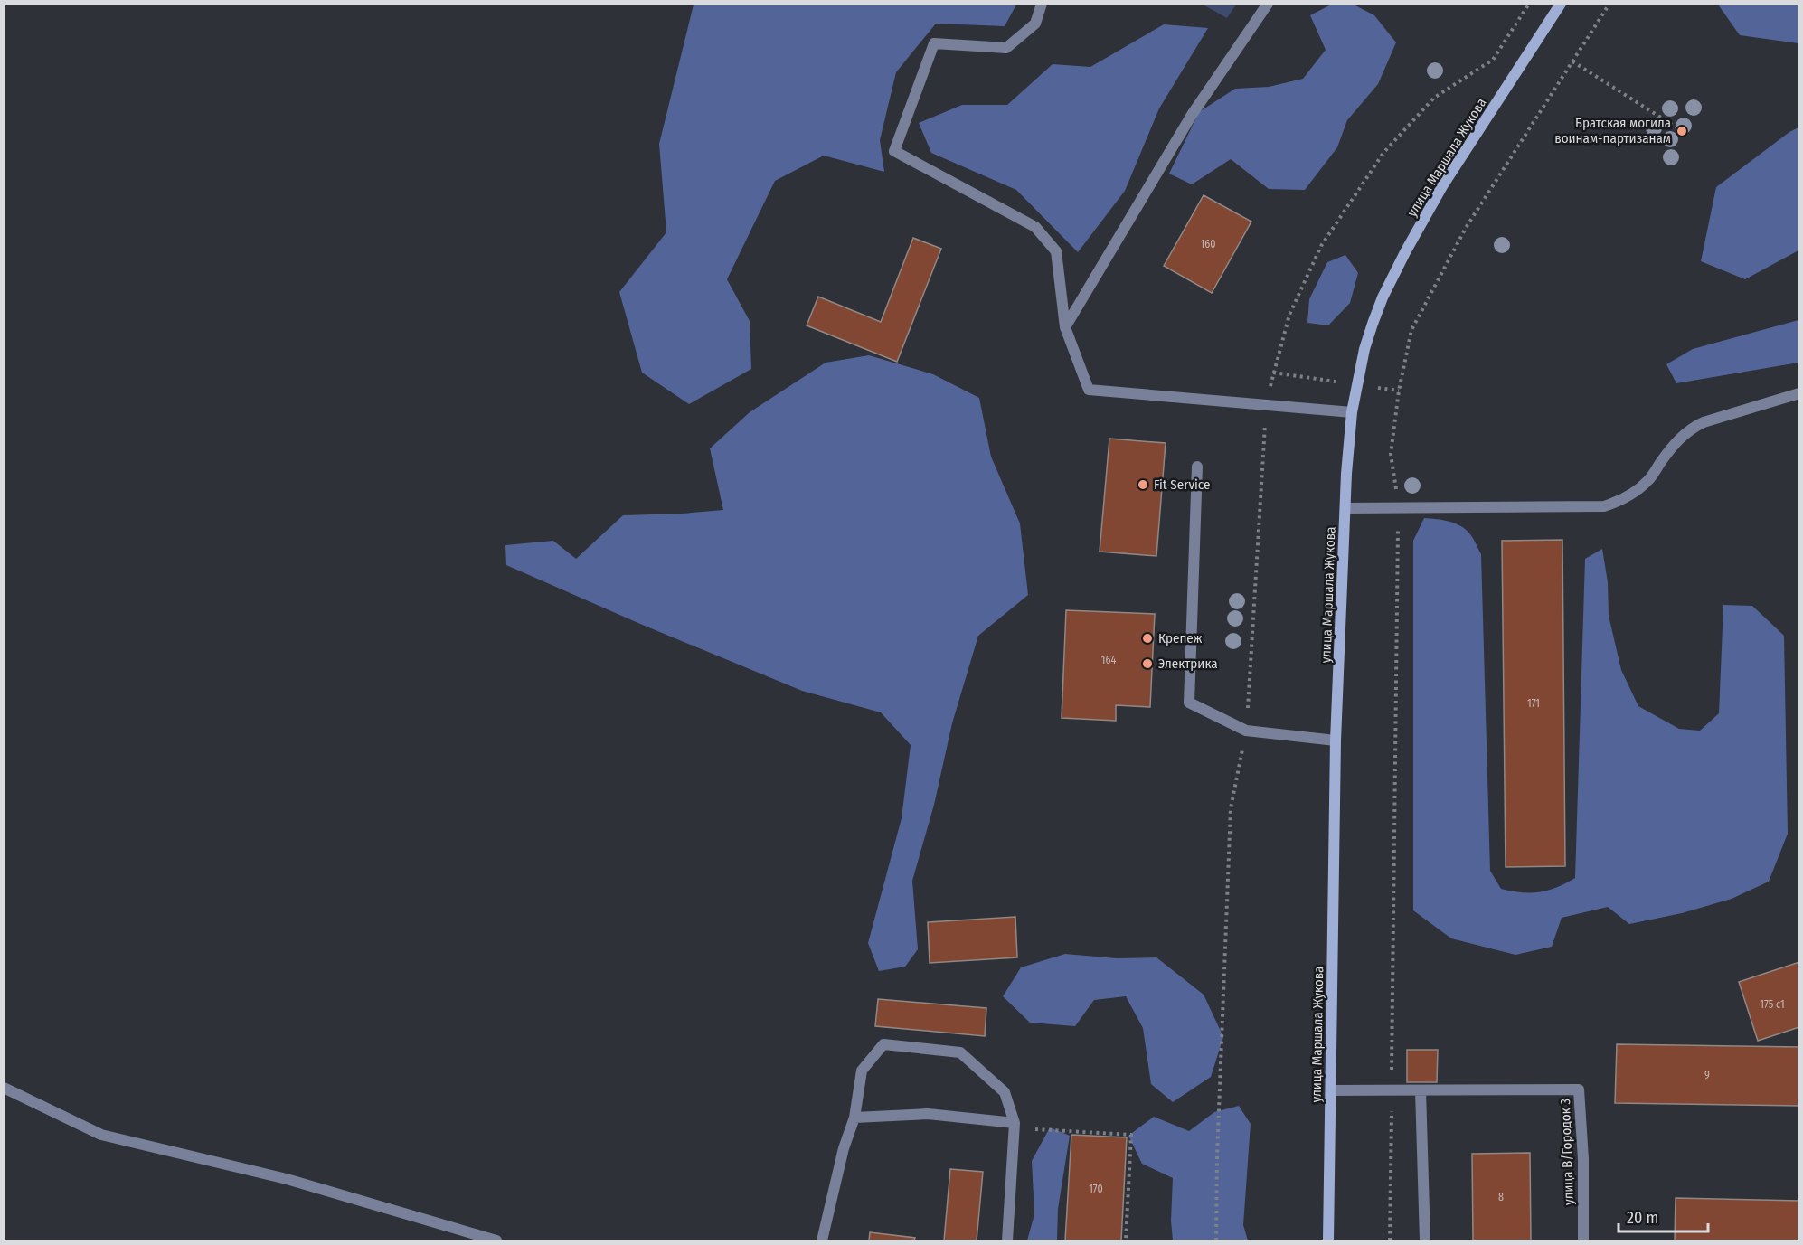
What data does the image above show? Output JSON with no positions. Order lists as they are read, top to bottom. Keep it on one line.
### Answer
{"streets":{"main road":["улица Маршала Жукова"],"street":["улица В/Городок 3"]},"crossings":[["улица Маршала Жукова","улица В/Городок 3"]],"places":["Братская могила воинам-партизанам","Fit Service","Крепеж","Электрика"],"house_numbers":["160","164","171","175 с1","9","170","8"],"scale_bar":"20 m"}
